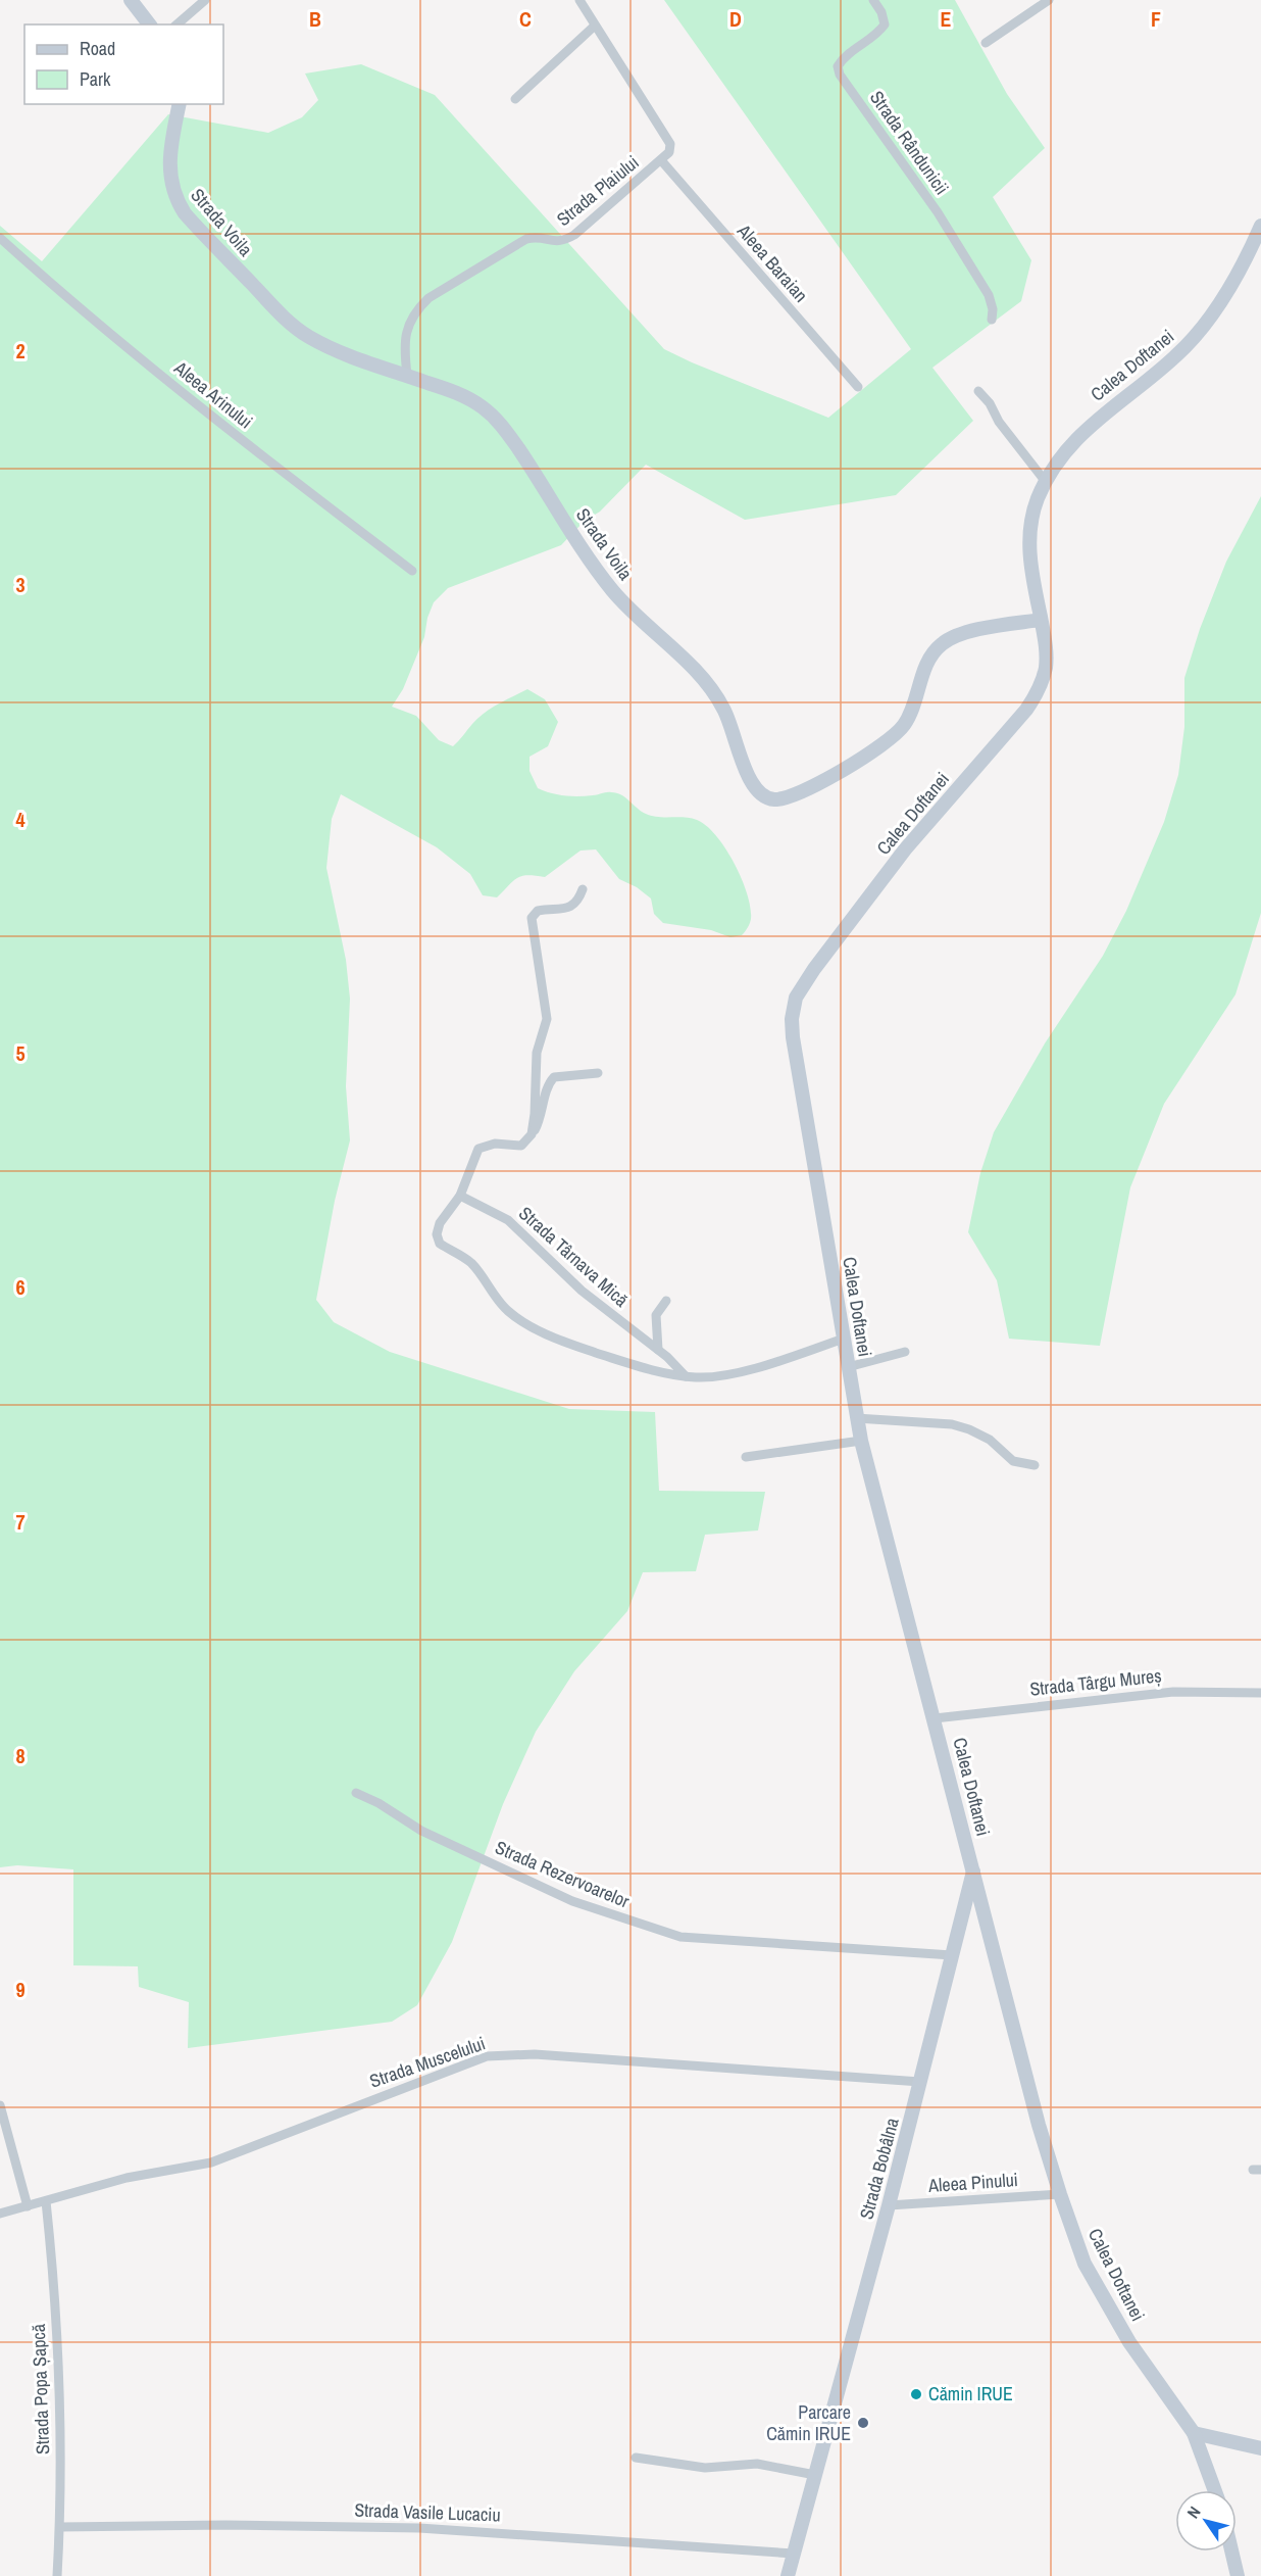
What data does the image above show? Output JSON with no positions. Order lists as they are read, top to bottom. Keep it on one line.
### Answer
{"streets":{"main road":["Strada Voila","Calea Doftanei","Strada Bobâlna"],"street":["Strada Rândunicii","Strada Plaiului","Aleea Baraian","Aleea Arinului","Strada Târnava Mică","Strada Târgu Mureș","Strada Rezervoarelor","Strada Muscelului","Aleea Pinului","Strada Popa Șapcă","Strada Vasile Lucaciu"]},"crossings":[["Strada Plaiului","Strada Voila"],["Strada Plaiului","Aleea Baraian"],["Strada Voila","Calea Doftanei"],["Calea Doftanei","Strada Târgu Mureș"],["Calea Doftanei","Strada Bobâlna"],["Calea Doftanei","Aleea Pinului"],["Strada Rezervoarelor","Strada Bobâlna"],["Strada Muscelului","Strada Bobâlna"],["Strada Muscelului","Strada Popa Șapcă"],["Strada Bobâlna","Aleea Pinului"],["Strada Bobâlna","Strada Vasile Lucaciu"],["Strada Popa Șapcă","Strada Vasile Lucaciu"]],"places":["Cămin IRUE","Parcare Cămin IRUE"],"legend":["Road","Park"],"north":"top left","grid":{"columns":["B","C","D","E","F"],"rows":["2","3","4","5","6","7","8","9"]}}
